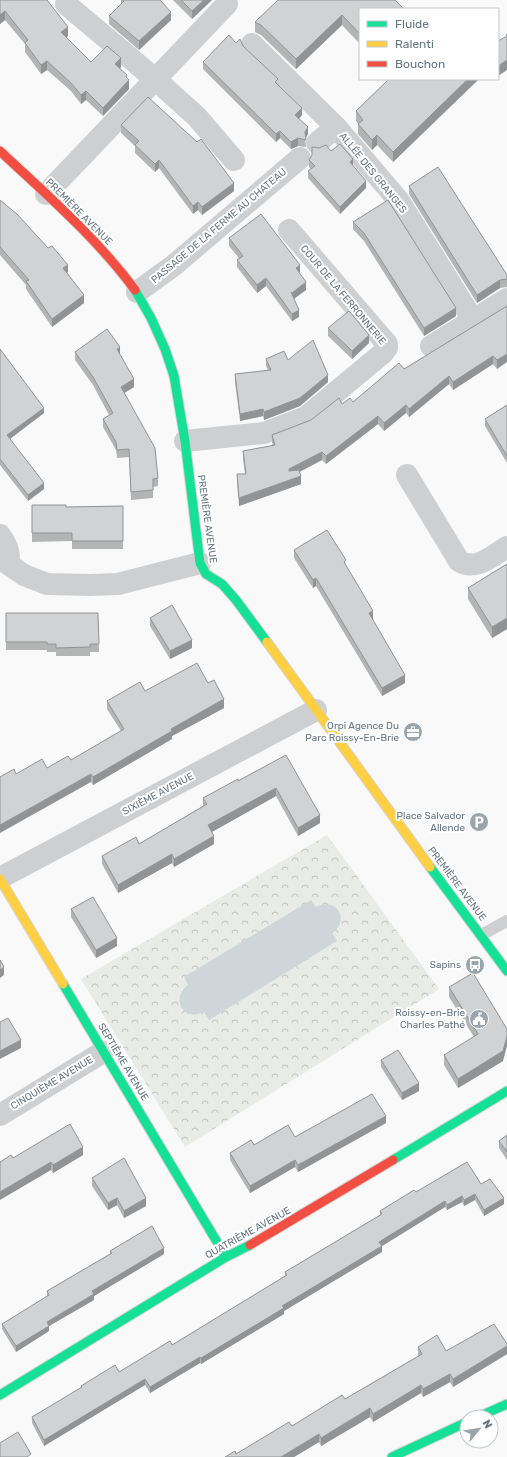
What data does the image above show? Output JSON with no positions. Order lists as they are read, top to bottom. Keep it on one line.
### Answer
{"streets":{"main road":["PREMIÈRE AVENUE","SEPTIÈME AVENUE","QUATRIÈME AVENUE"],"street":["ALLÉE DES GRANGES","PASSAGE DE LA FERME AU CHATEAU","COUR DE LA FERRONNERIE","SIXIÈME AVENUE","CINQUIÈME AVENUE"]},"crossings":[["PREMIÈRE AVENUE","PASSAGE DE LA FERME AU CHATEAU"],["PREMIÈRE AVENUE","COUR DE LA FERRONNERIE"],["PREMIÈRE AVENUE","SIXIÈME AVENUE"],["SIXIÈME AVENUE","SEPTIÈME AVENUE"],["SEPTIÈME AVENUE","CINQUIÈME AVENUE"],["SEPTIÈME AVENUE","QUATRIÈME AVENUE"]],"places":{"office":["Orpi Agence Du Parc Roissy-En-Brie"],"parking":["Place Salvador Allende"],"bus stop":["Sapins"],"public building":["Roissy-en-Brie Charles Pathé"]},"legend":["Fluide","Ralenti","Bouchon"],"north":"top right"}
